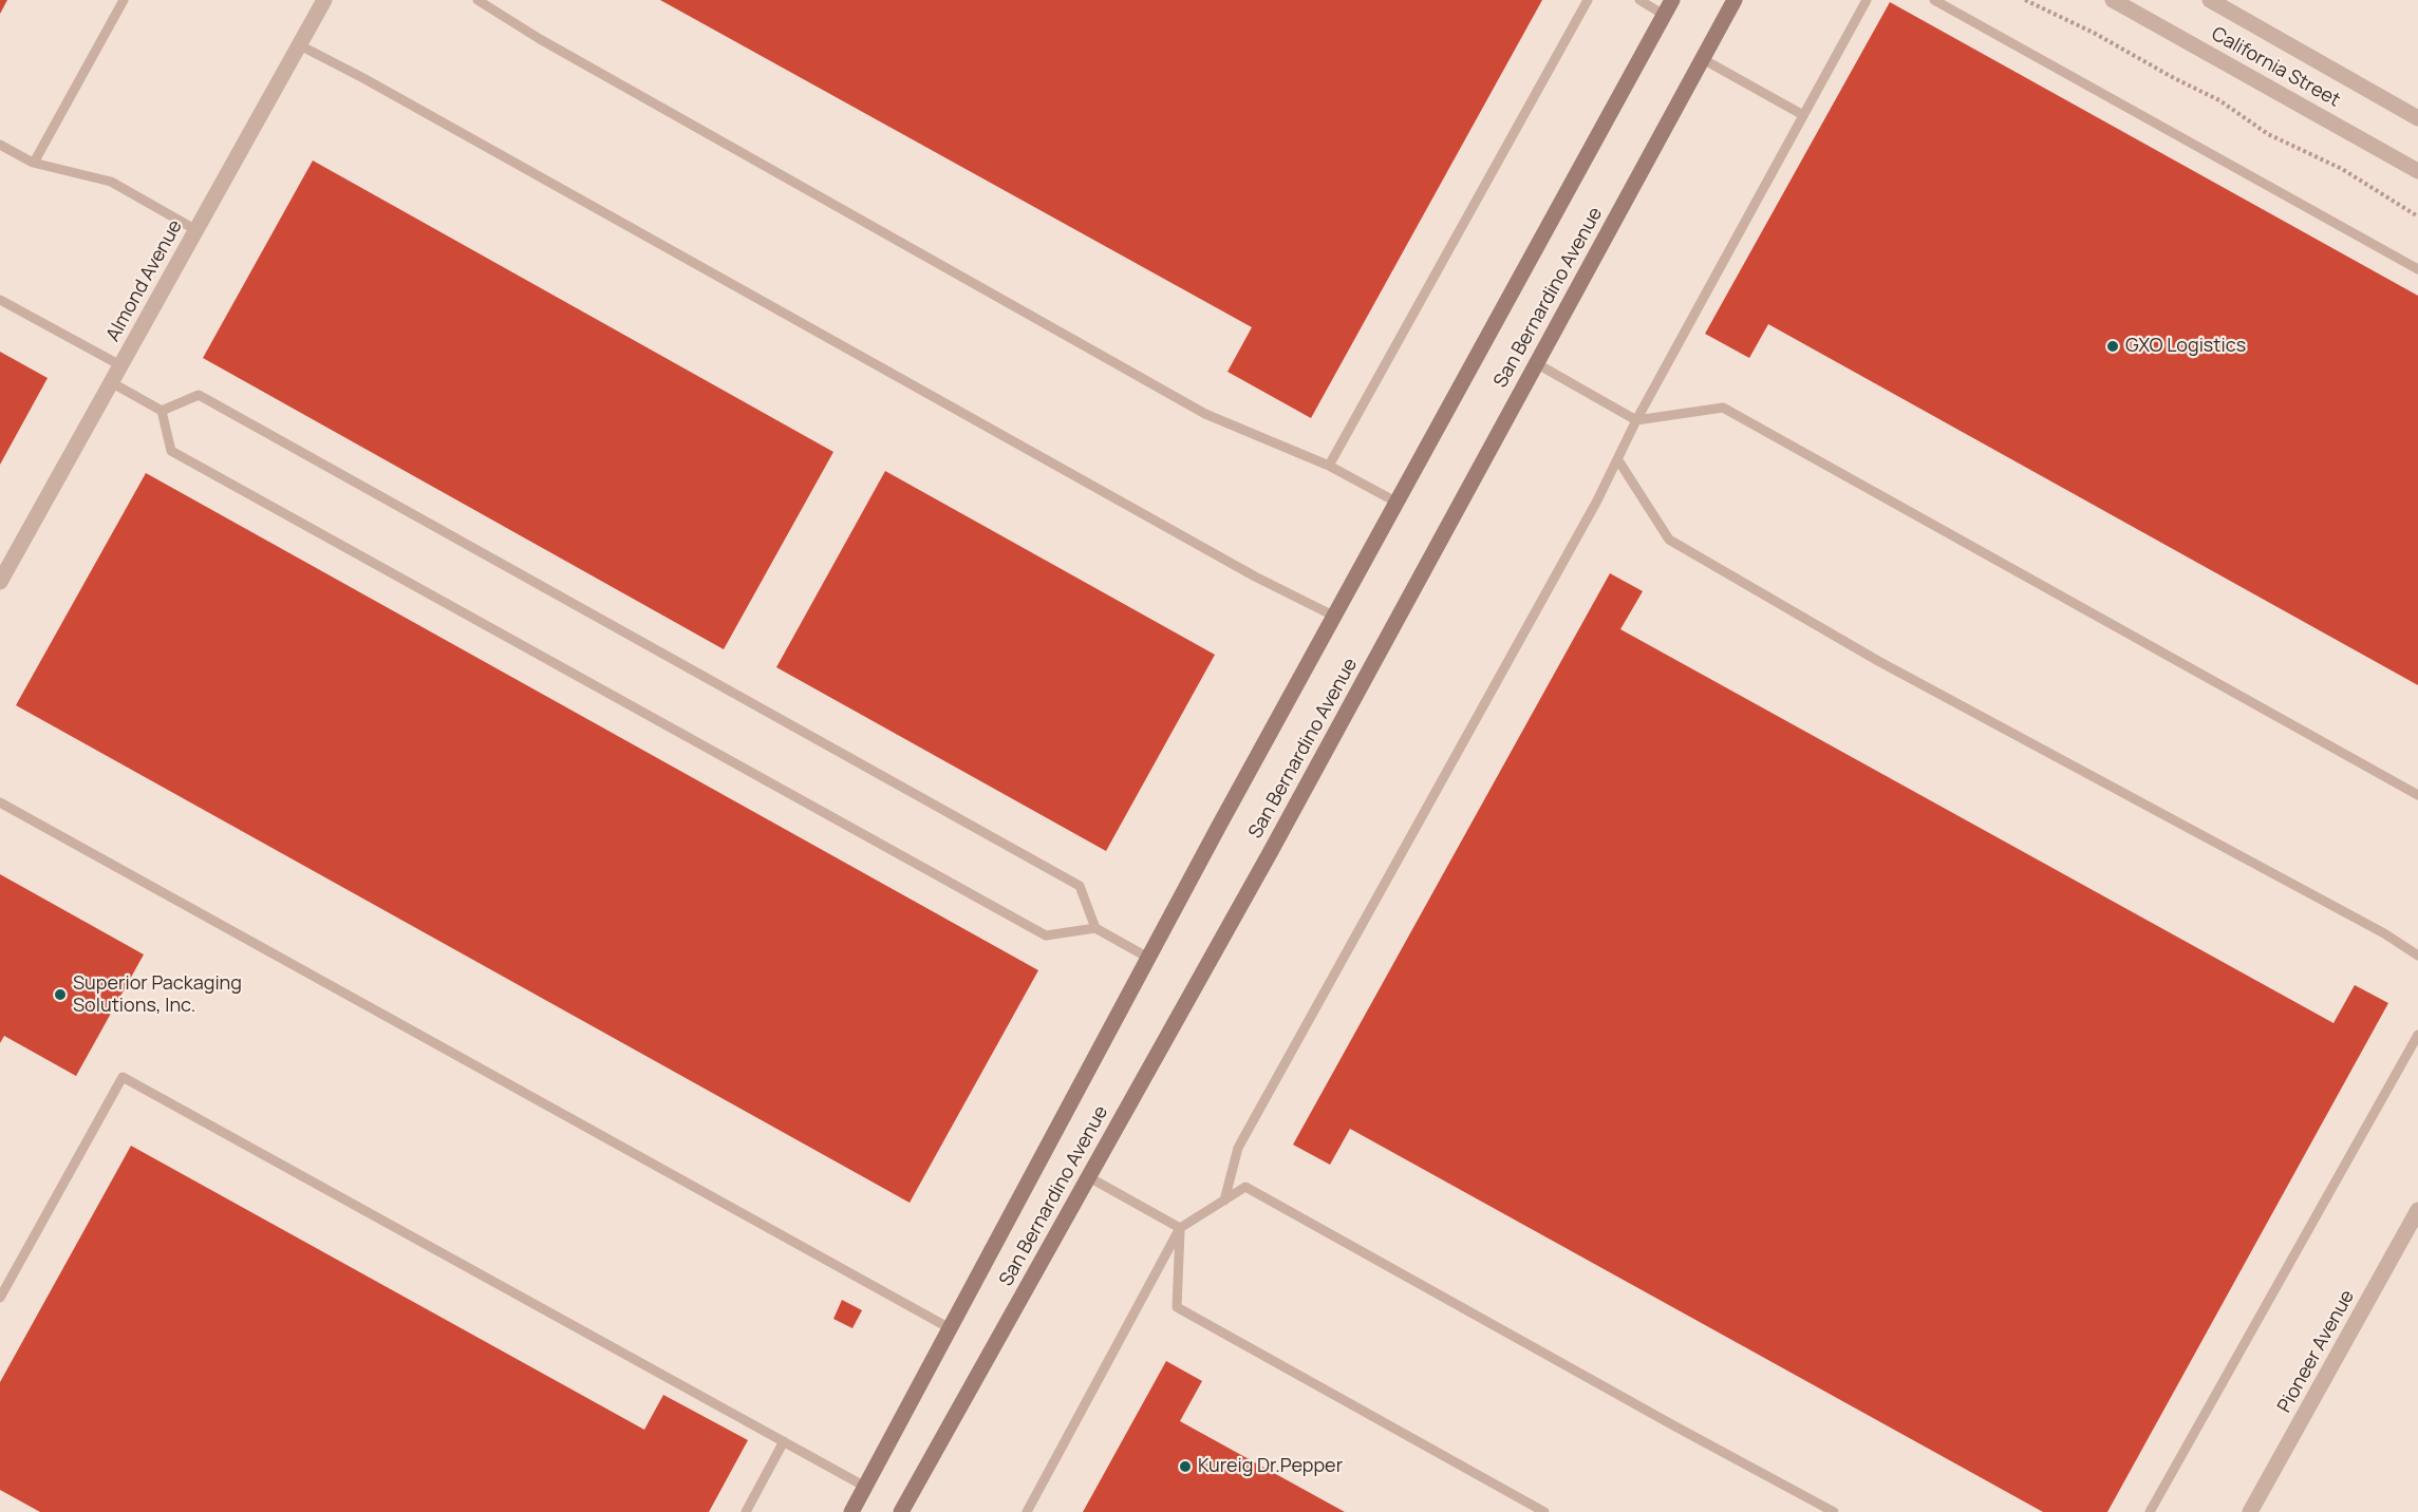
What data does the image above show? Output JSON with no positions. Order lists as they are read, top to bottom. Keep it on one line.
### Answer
{"streets":{"main road":["San Bernardino Avenue"],"street":["California Street","Almond Avenue","Pioneer Avenue"]},"places":["GXO Logistics","Superior Packaging Solutions, Inc.","Kureig Dr.Pepper"]}
